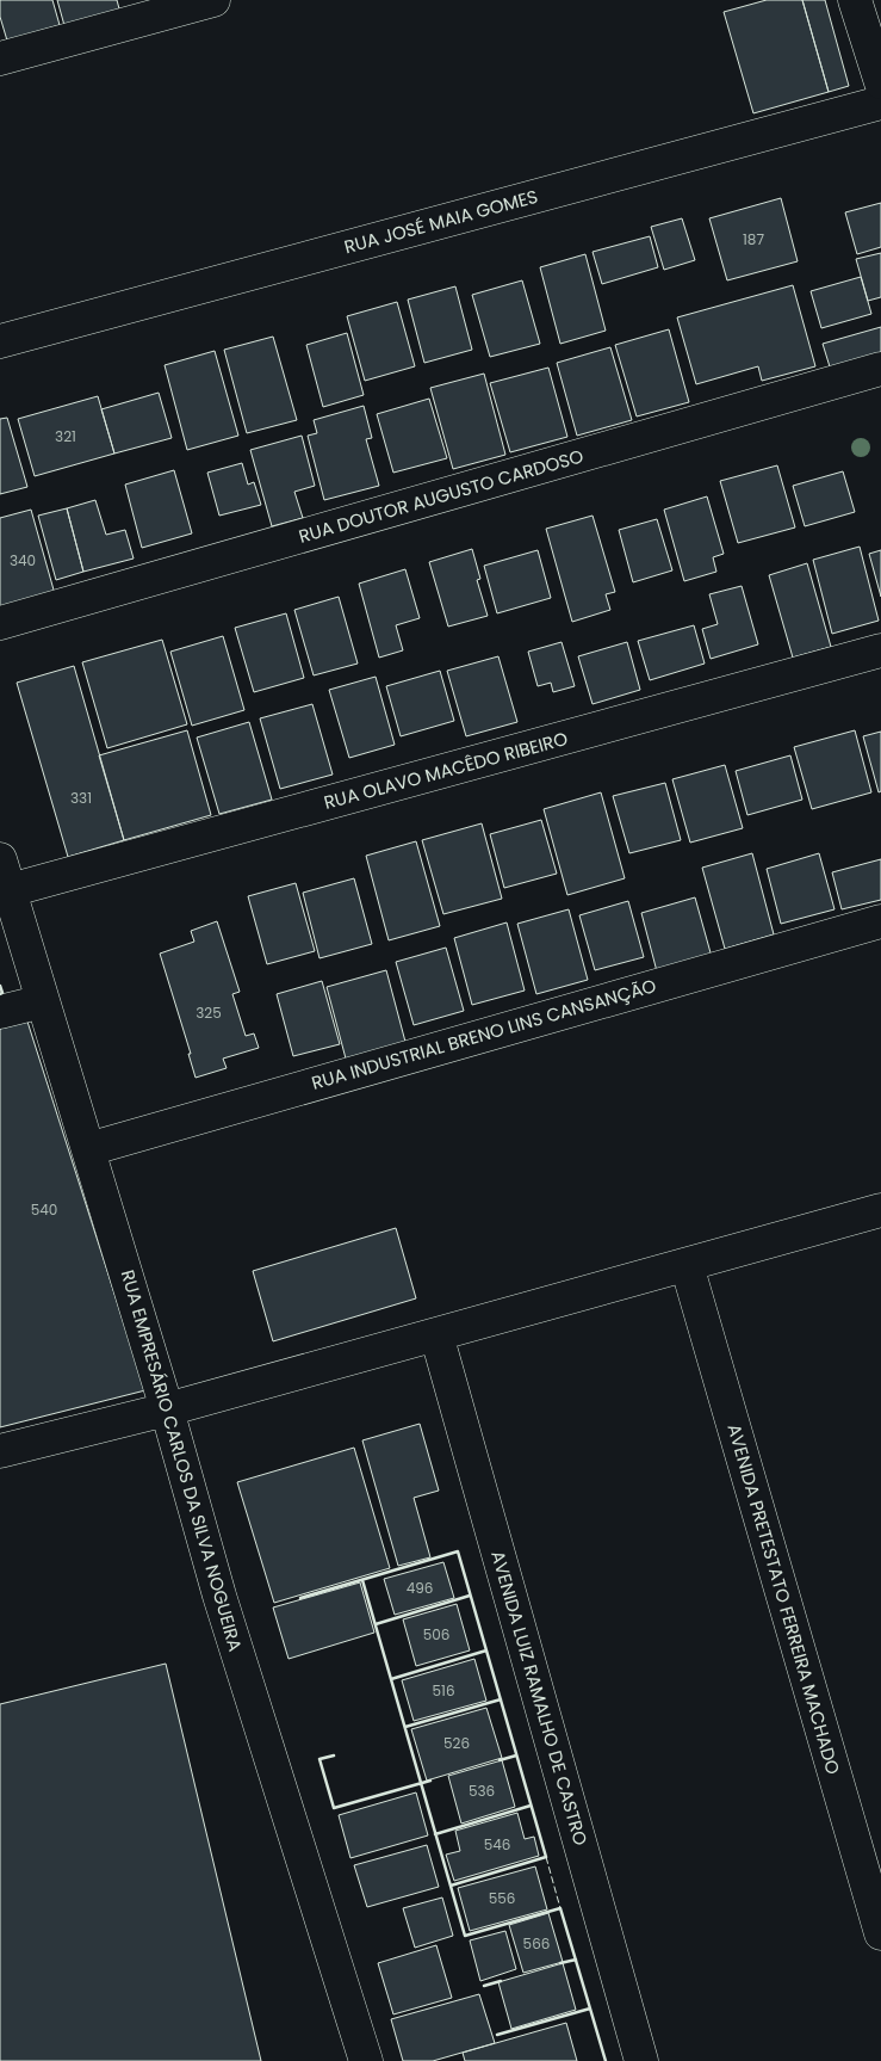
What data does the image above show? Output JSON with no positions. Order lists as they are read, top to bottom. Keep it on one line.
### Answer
{"streets":{"street":["RUA JOSÉ MAIA GOMES","RUA DOUTOR AUGUSTO CARDOSO","RUA OLAVO MACÊDO RIBEIRO","RUA INDUSTRIAL BRENO LINS CANSANÇÃO","RUA EMPRESÁRIO CARLOS DA SILVA NOGUEIRA","AVENIDA PRETESTATO FERREIRA MACHADO","AVENIDA LUIZ RAMALHO DE CASTRO"]},"crossings":[["RUA OLAVO MACÊDO RIBEIRO","RUA EMPRESÁRIO CARLOS DA SILVA NOGUEIRA"],["RUA INDUSTRIAL BRENO LINS CANSANÇÃO","RUA EMPRESÁRIO CARLOS DA SILVA NOGUEIRA"]],"house_numbers":["187","321","340","331","325","540","496","506","516","526","536","546","556","566"]}
